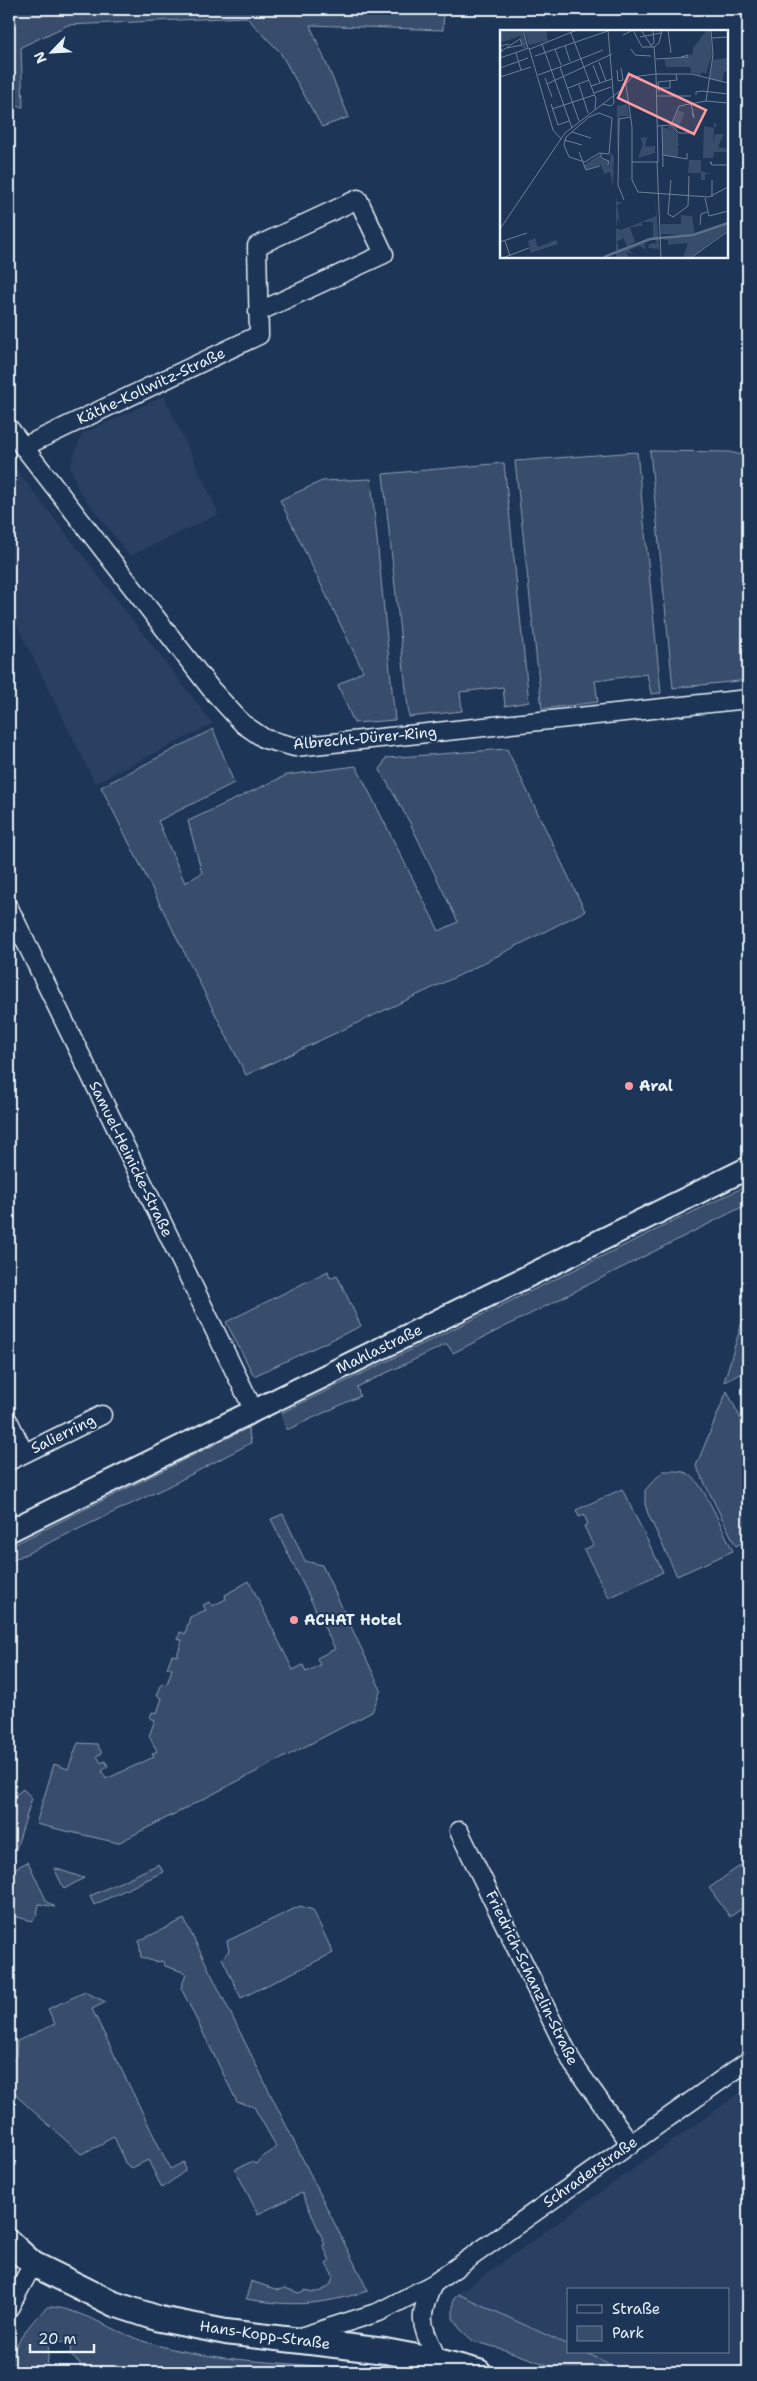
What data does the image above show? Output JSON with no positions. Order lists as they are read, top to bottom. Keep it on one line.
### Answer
{"streets":{"main road":["Hans-Kopp-Straße"],"street":["Käthe-Kollwitz-Straße","Albrecht-Dürer-Ring","Samuel-Heinicke-Straße","Mahlastraße","Salierring","Friedrich-Schanzlin-Straße","Schraderstraße"]},"crossings":[["Käthe-Kollwitz-Straße","Albrecht-Dürer-Ring"],["Samuel-Heinicke-Straße","Mahlastraße"],["Friedrich-Schanzlin-Straße","Schraderstraße"],["Schraderstraße","Hans-Kopp-Straße"]],"places":["Aral","ACHAT Hotel"],"legend":["Straße","Park"],"scale_bar":"20 m","north":"bottom left"}
